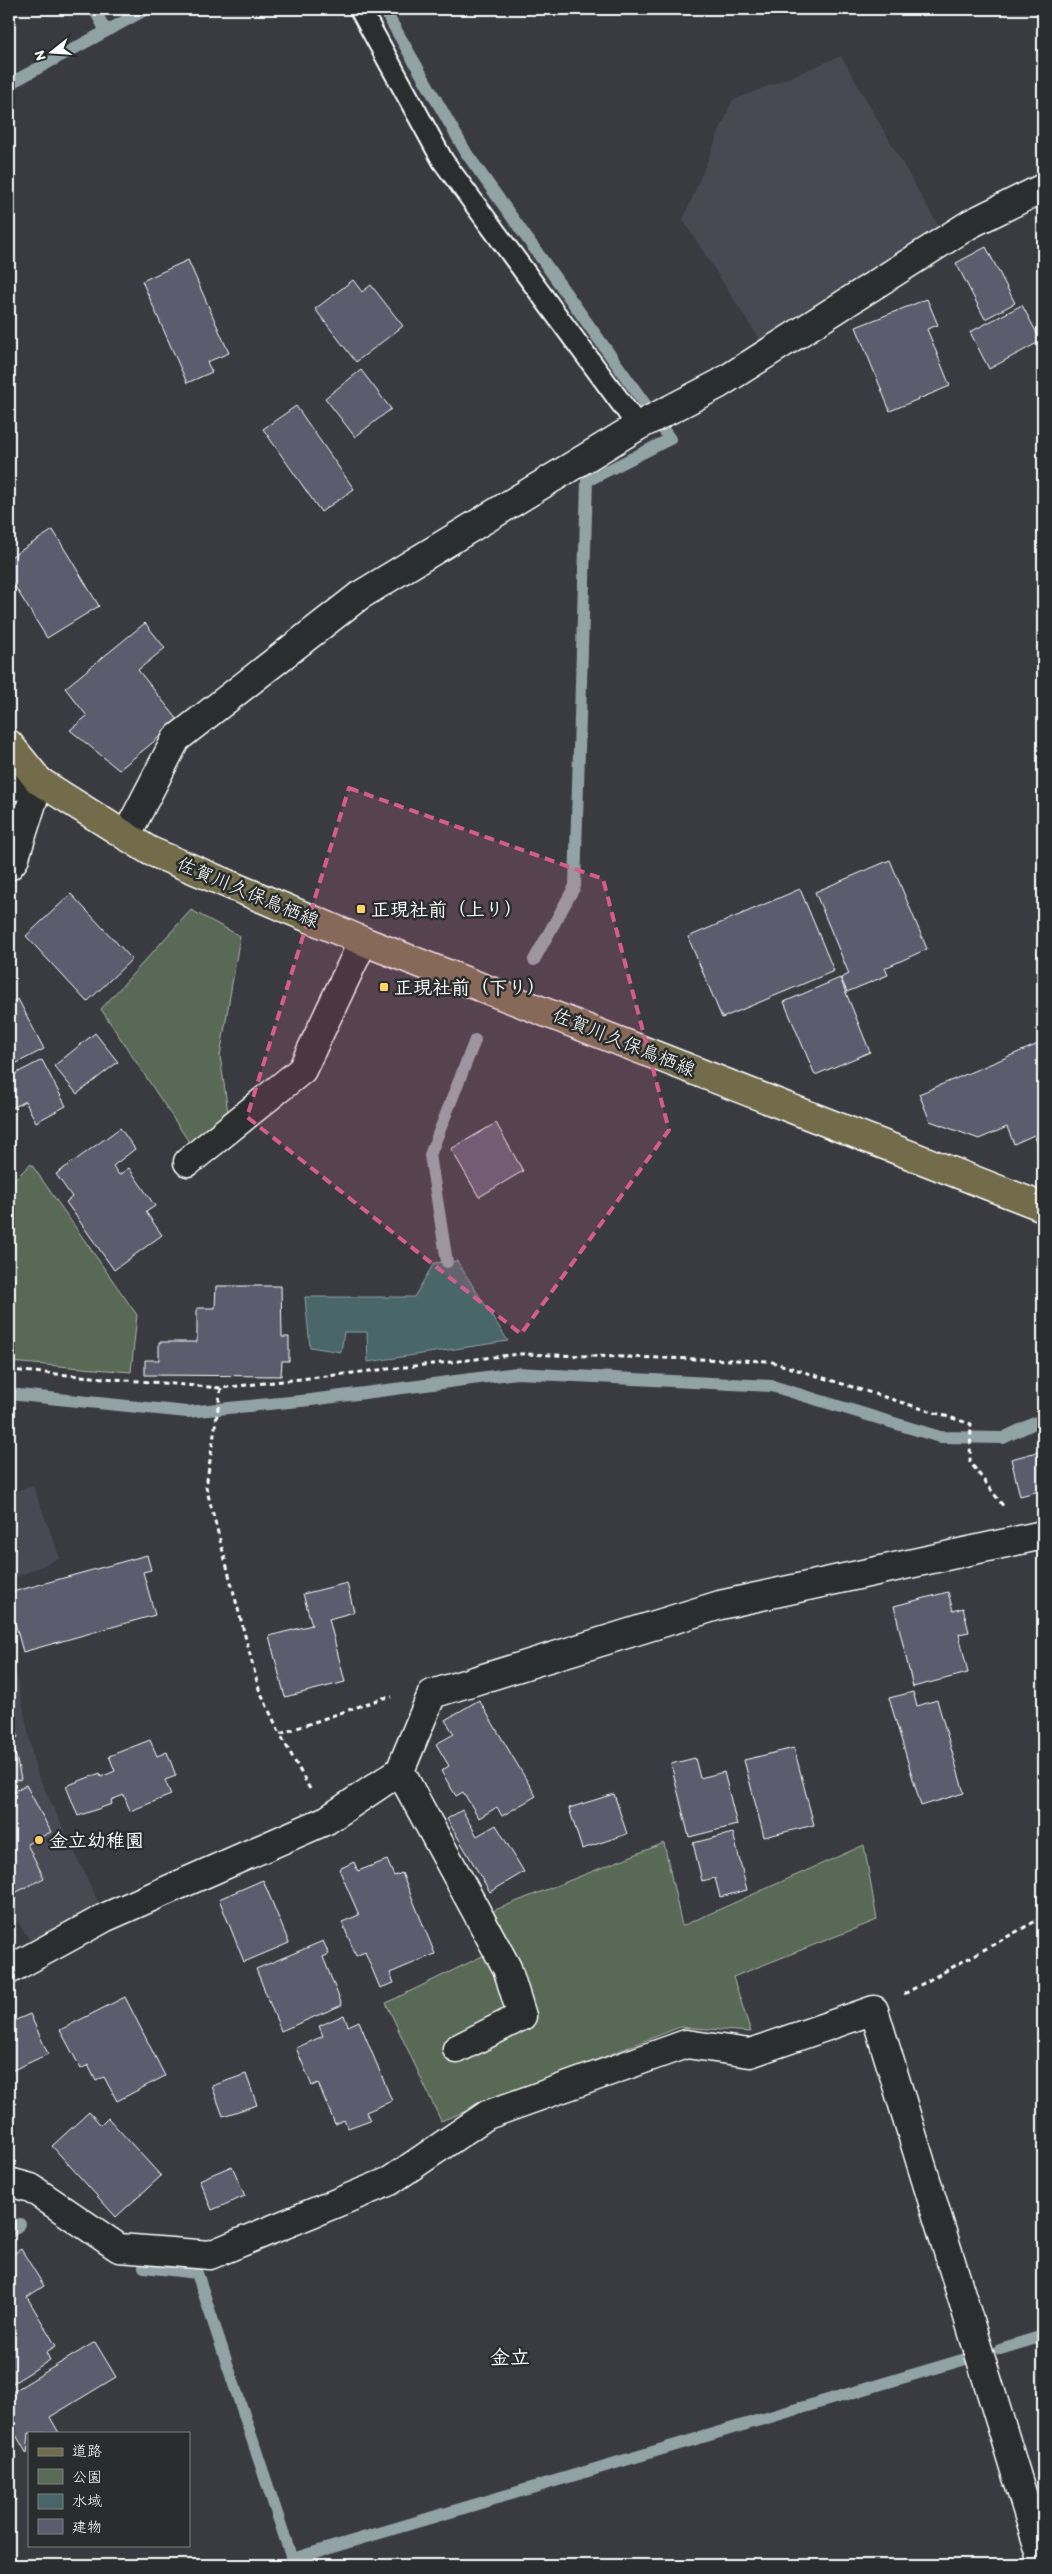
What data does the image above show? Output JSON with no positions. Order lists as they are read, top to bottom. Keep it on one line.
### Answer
{"streets":{"main road":["佐賀川久保鳥栖線"]},"districts":["金立"],"places":{"transit":["正現社前（上り）","正現社前（下り）"],"other":["金立幼稚園"]},"legend":["道路","公園","水域","建物"],"north":"left"}
